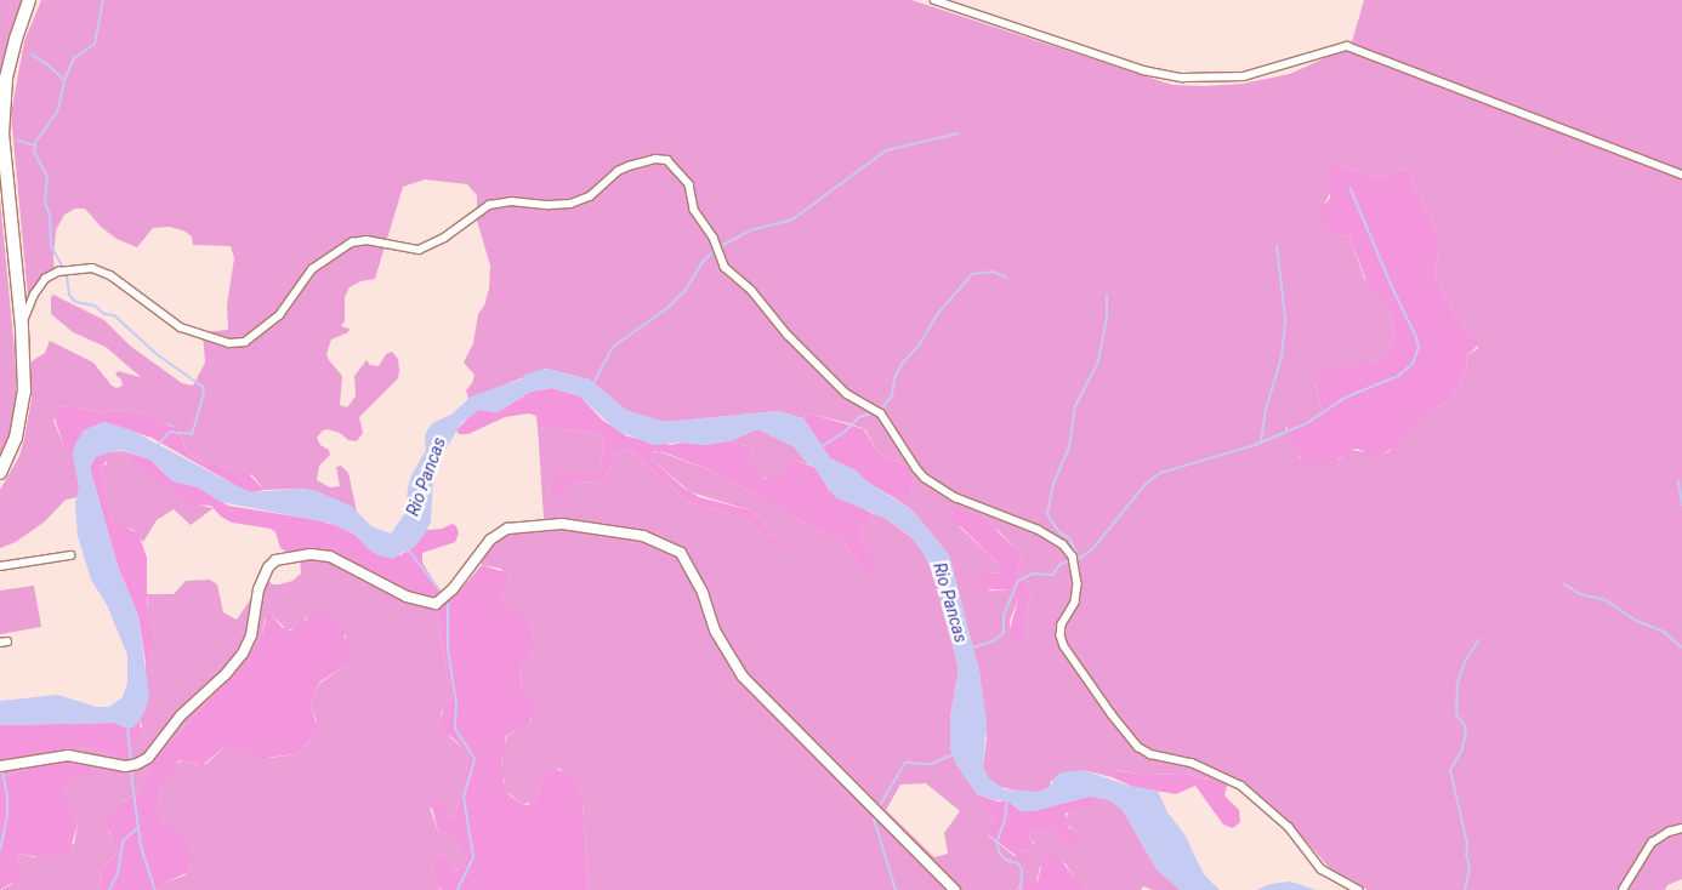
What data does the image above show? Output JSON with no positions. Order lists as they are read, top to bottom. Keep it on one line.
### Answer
{"water":["Rio Pancas"]}
